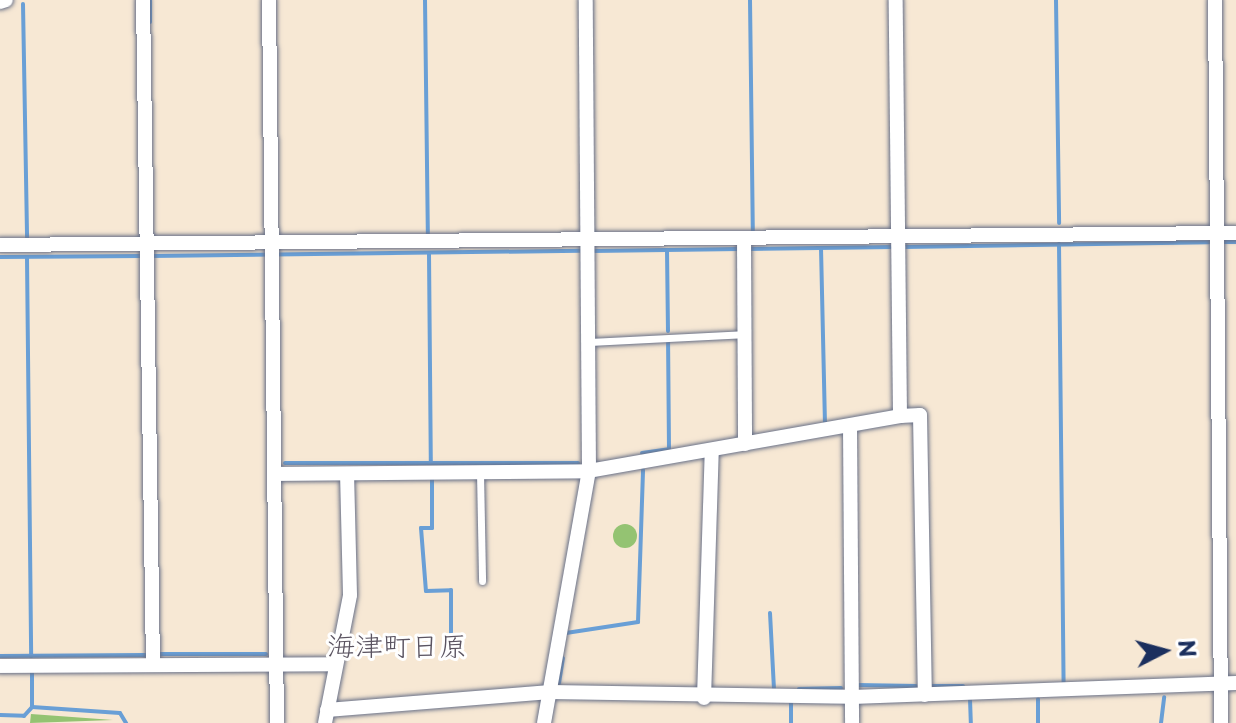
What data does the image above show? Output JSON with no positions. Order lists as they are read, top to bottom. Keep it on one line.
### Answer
{"districts":["海津町日原"],"north":"right"}
